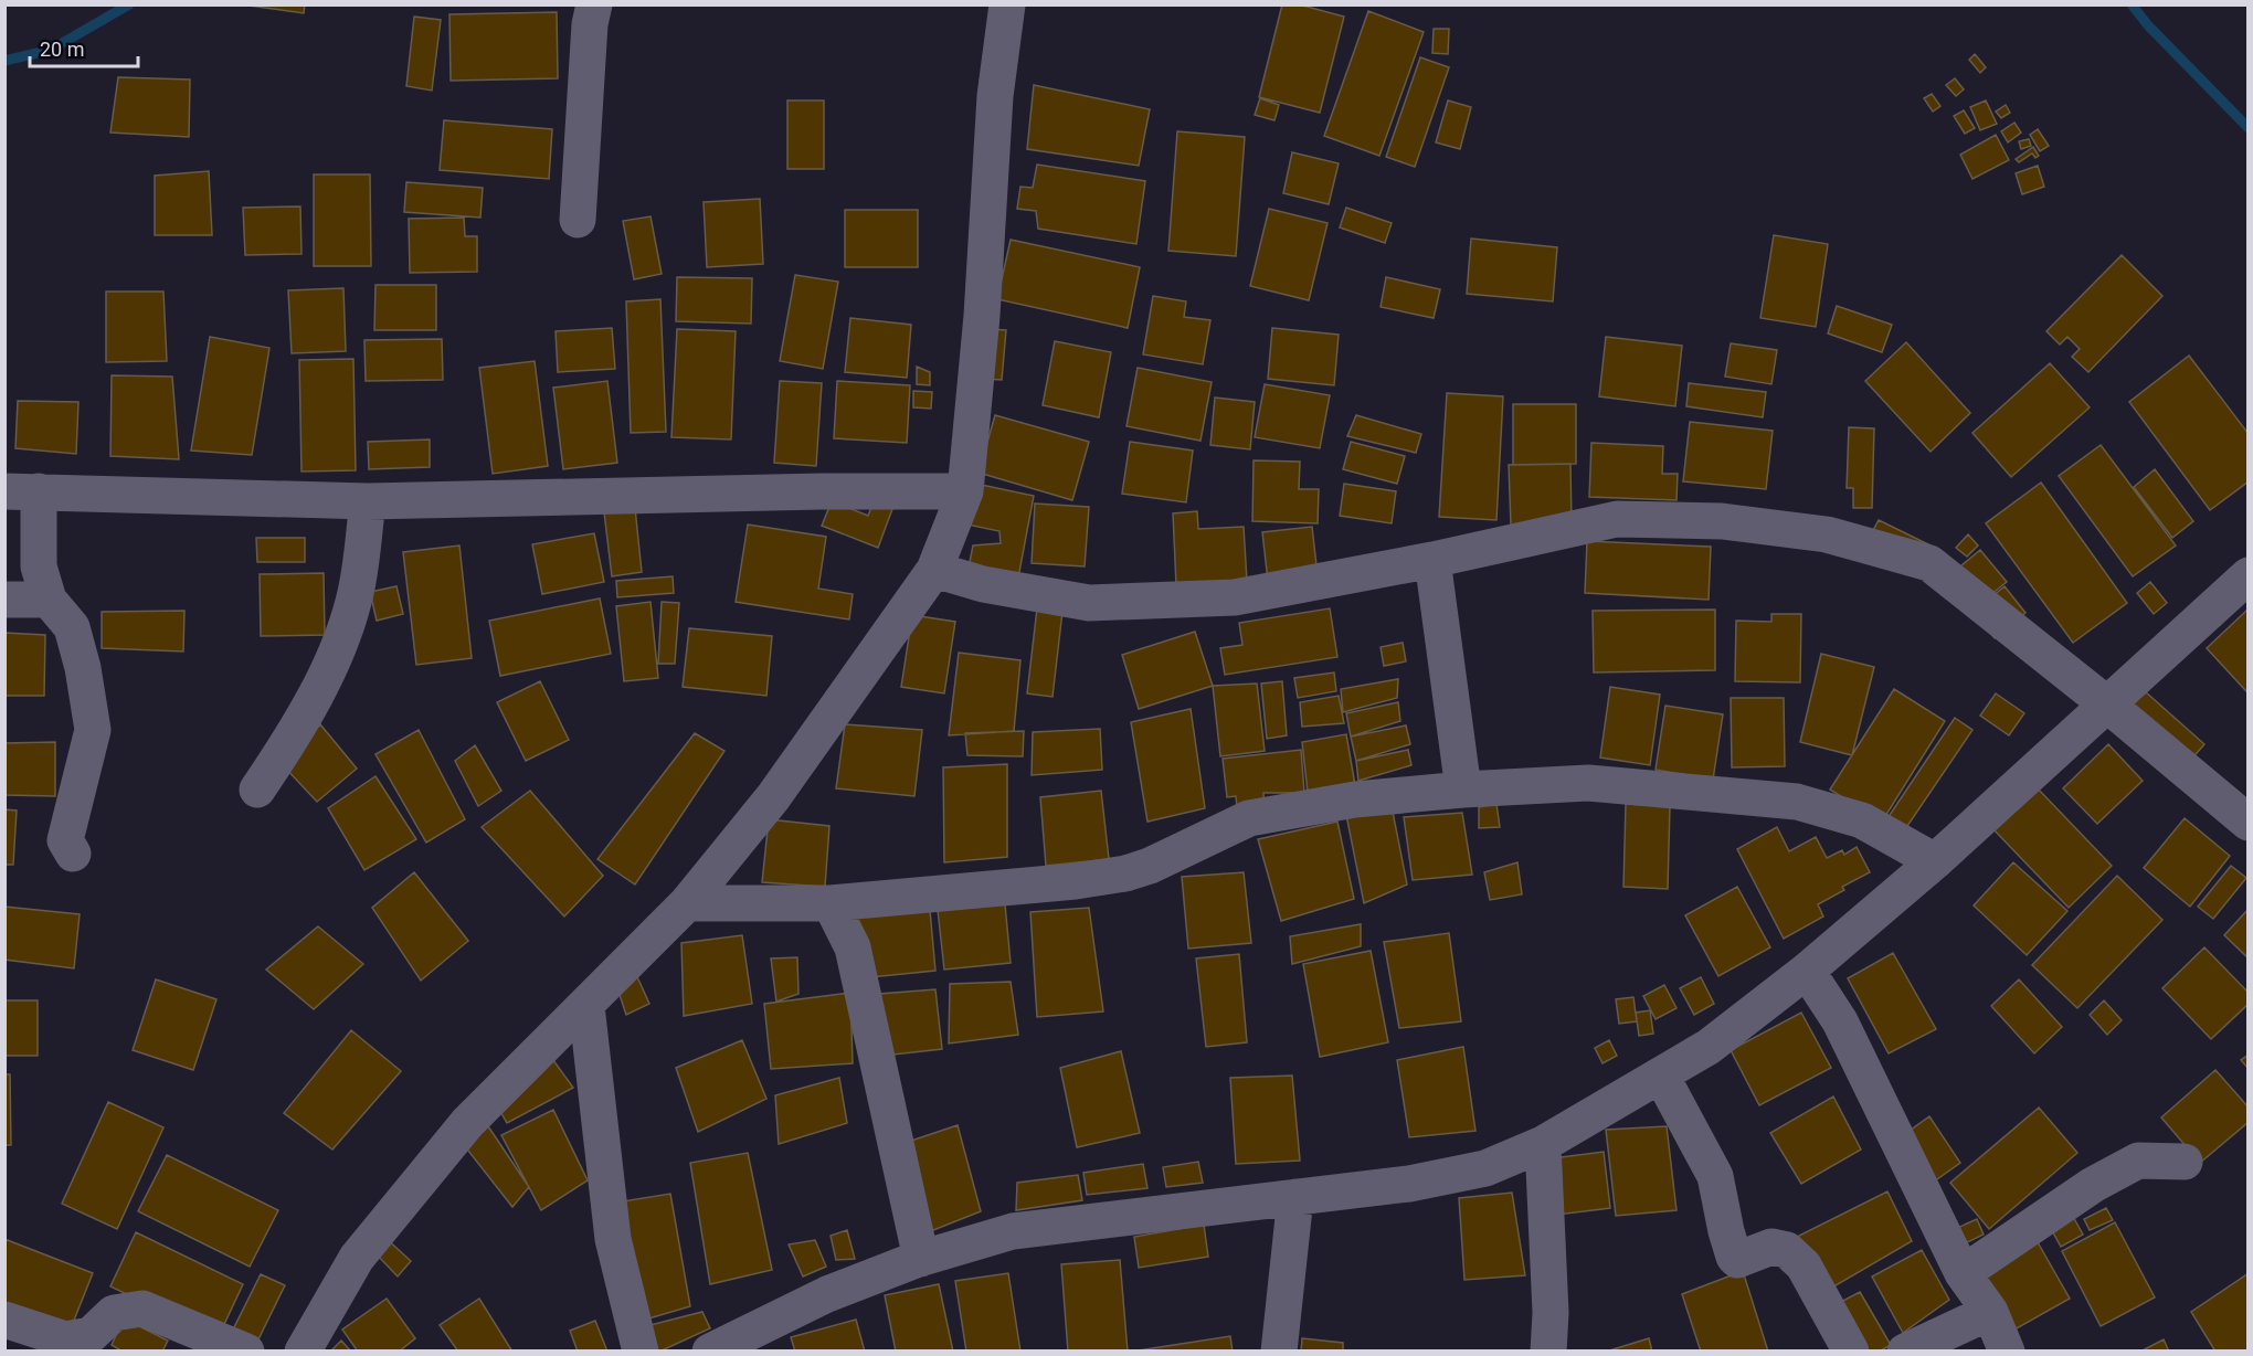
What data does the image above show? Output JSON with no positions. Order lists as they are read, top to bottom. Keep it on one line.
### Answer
{"scale_bar":"20 m"}
